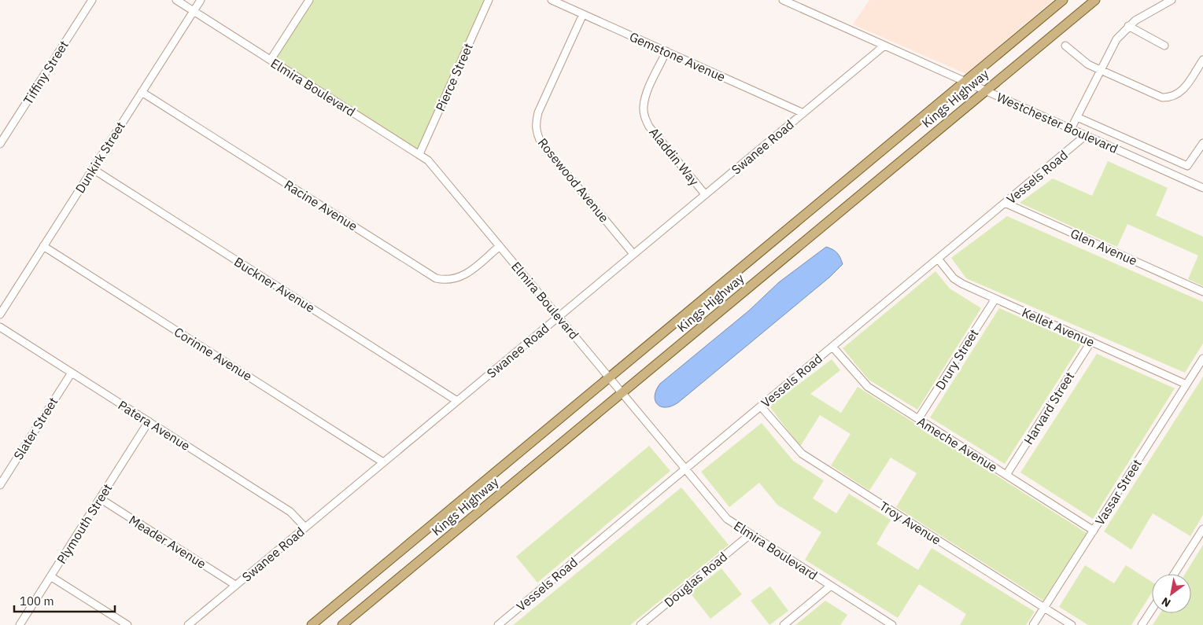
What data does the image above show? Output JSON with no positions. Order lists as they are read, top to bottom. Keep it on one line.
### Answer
{"streets":{"main road":["Kings Highway"],"street":["Gemstone Avenue","Tiffiny Street","Pierce Street","Elmira Boulevard","Westchester Boulevard","Swanee Road","Aladdin Way","Dunkirk Street","Vessels Road","Rosewood Avenue","Racine Avenue","Glen Avenue","Buckner Avenue","Kellet Avenue","Corinne Avenue","Drury Street","Harvard Street","Patera Avenue","Slater Street","Ameche Avenue","Vassar Street","Troy Avenue","Plymouth Street","Meader Avenue","Douglas Road"]},"crossings":[["Gemstone Avenue","Swanee Road"],["Gemstone Avenue","Aladdin Way"],["Gemstone Avenue","Rosewood Avenue"],["Pierce Street","Elmira Boulevard"],["Elmira Boulevard","Kings Highway"],["Elmira Boulevard","Swanee Road"],["Elmira Boulevard","Dunkirk Street"],["Elmira Boulevard","Vessels Road"],["Elmira Boulevard","Racine Avenue"],["Elmira Boulevard","Douglas Road"],["Kings Highway","Westchester Boulevard"],["Westchester Boulevard","Swanee Road"],["Westchester Boulevard","Vessels Road"],["Swanee Road","Aladdin Way"],["Swanee Road","Rosewood Avenue"],["Swanee Road","Buckner Avenue"],["Swanee Road","Corinne Avenue"],["Swanee Road","Patera Avenue"],["Swanee Road","Meader Avenue"],["Dunkirk Street","Racine Avenue"],["Dunkirk Street","Buckner Avenue"],["Dunkirk Street","Corinne Avenue"],["Vessels Road","Glen Avenue"],["Vessels Road","Kellet Avenue"],["Vessels Road","Ameche Avenue"],["Vessels Road","Troy Avenue"],["Kellet Avenue","Drury Street"],["Kellet Avenue","Harvard Street"],["Kellet Avenue","Vassar Street"],["Drury Street","Ameche Avenue"],["Harvard Street","Ameche Avenue"],["Patera Avenue","Slater Street"],["Patera Avenue","Plymouth Street"],["Ameche Avenue","Vassar Street"],["Vassar Street","Troy Avenue"],["Plymouth Street","Meader Avenue"]],"scale_bar":"100 m","north":"bottom left"}
